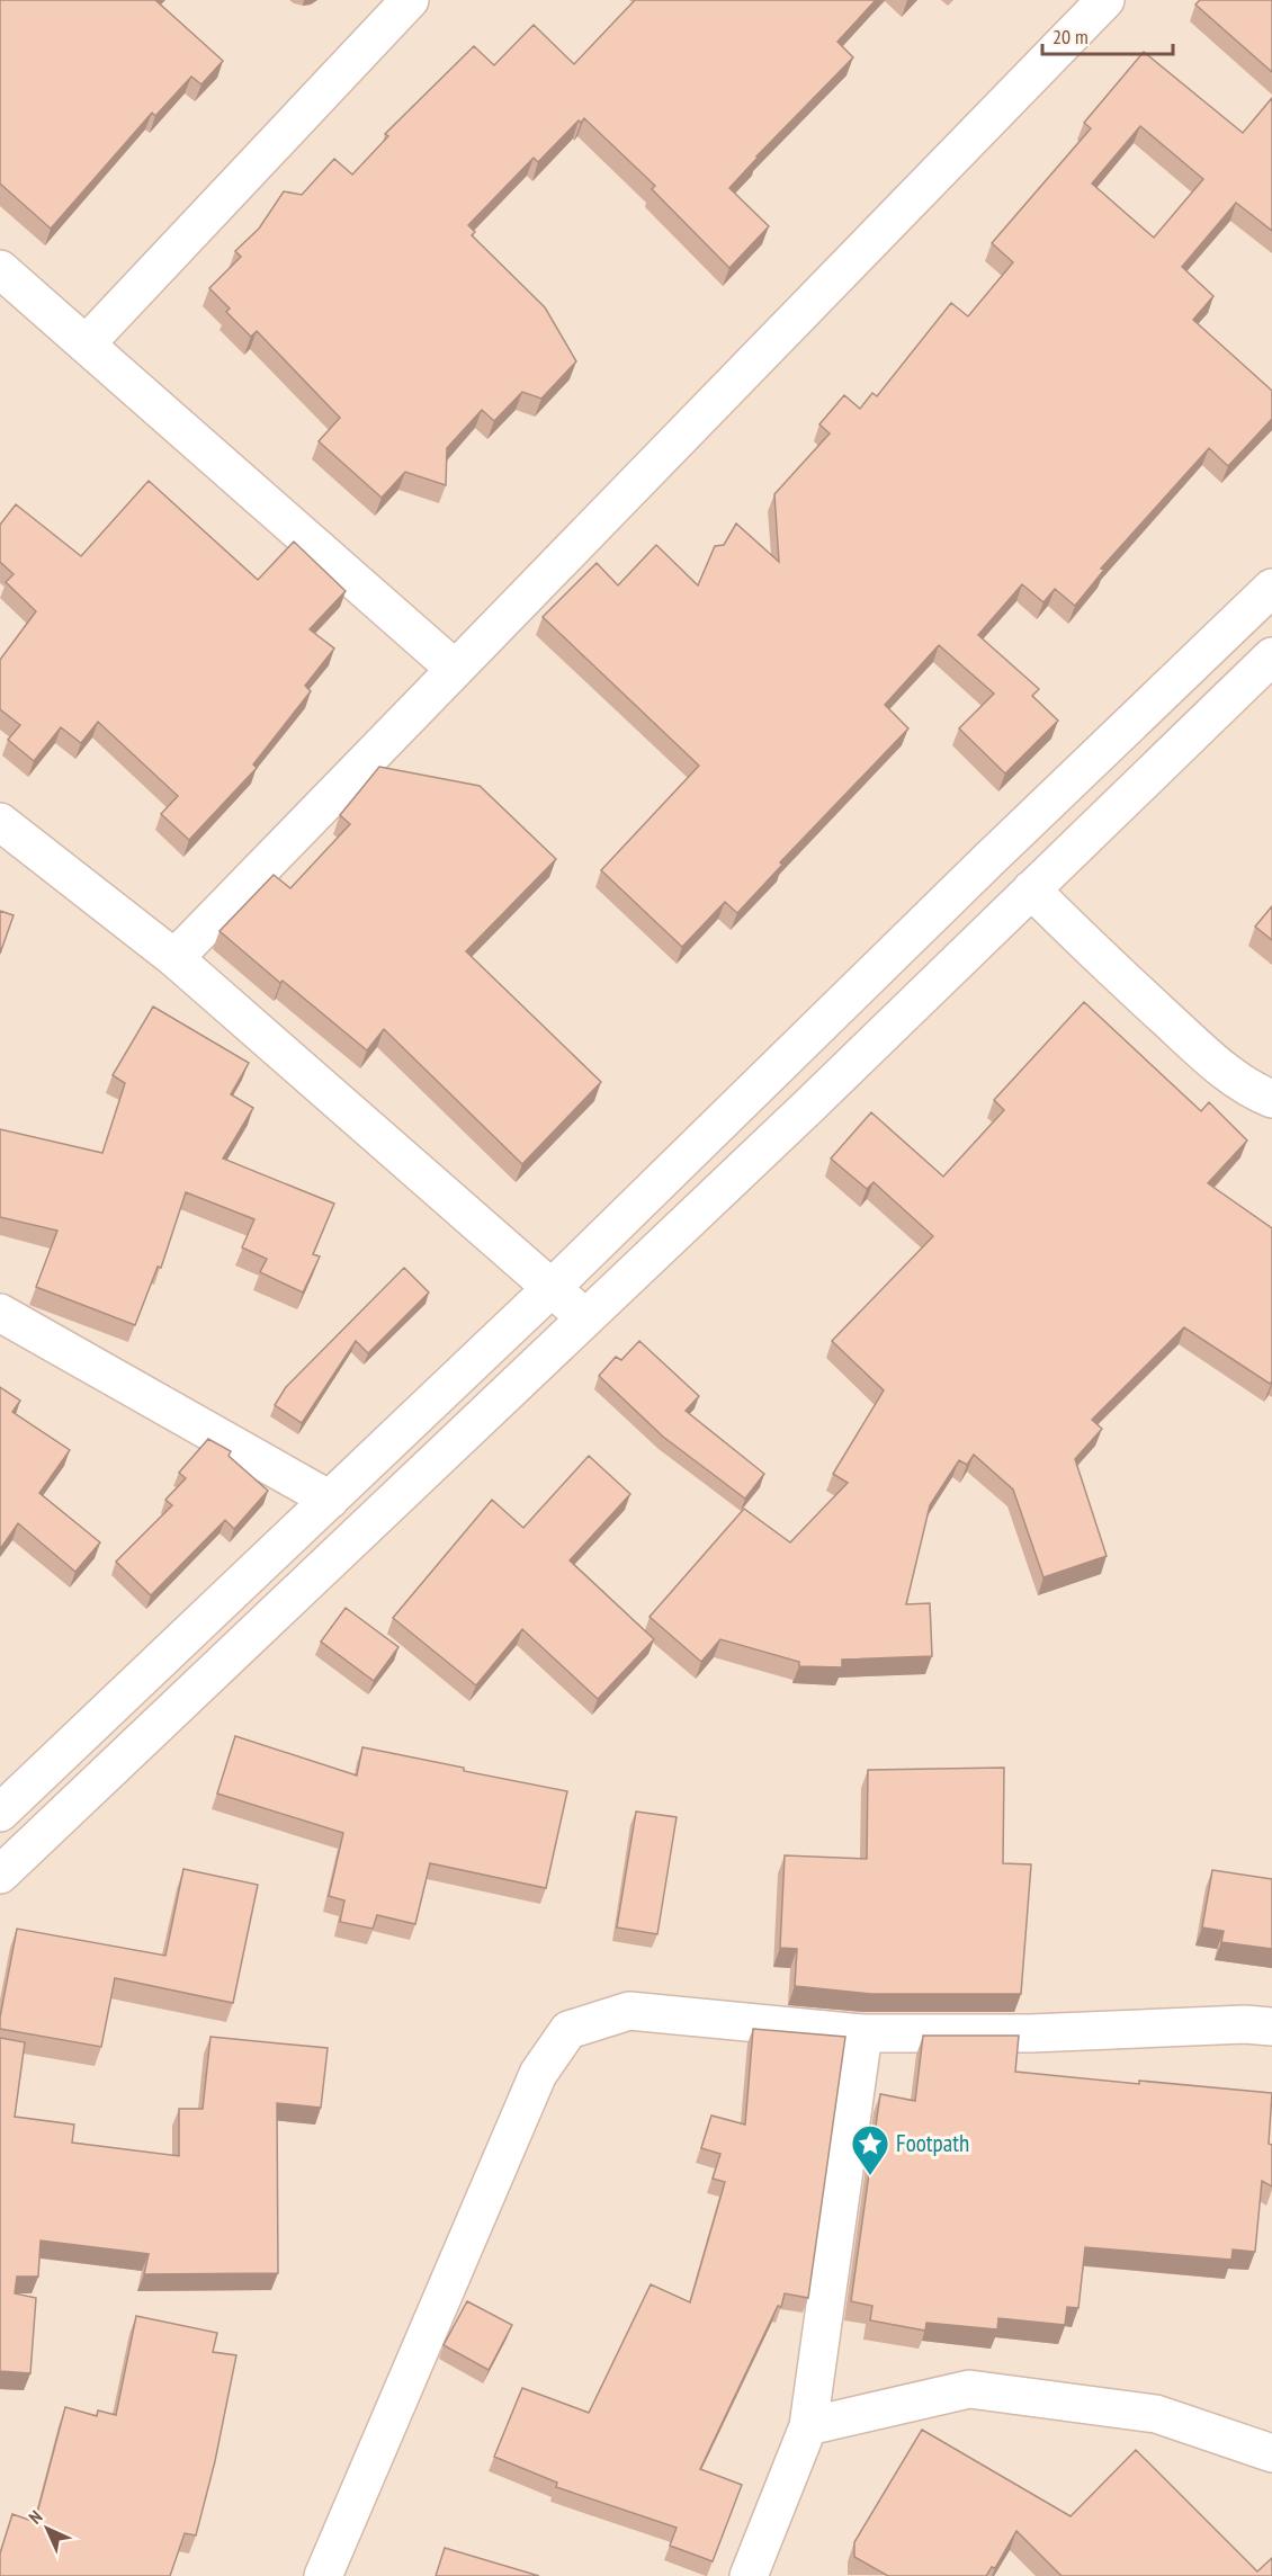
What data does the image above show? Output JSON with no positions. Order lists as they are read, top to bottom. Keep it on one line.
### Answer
{"places":{"place":["Footpath"]},"scale_bar":"20 m","north":"top left"}
